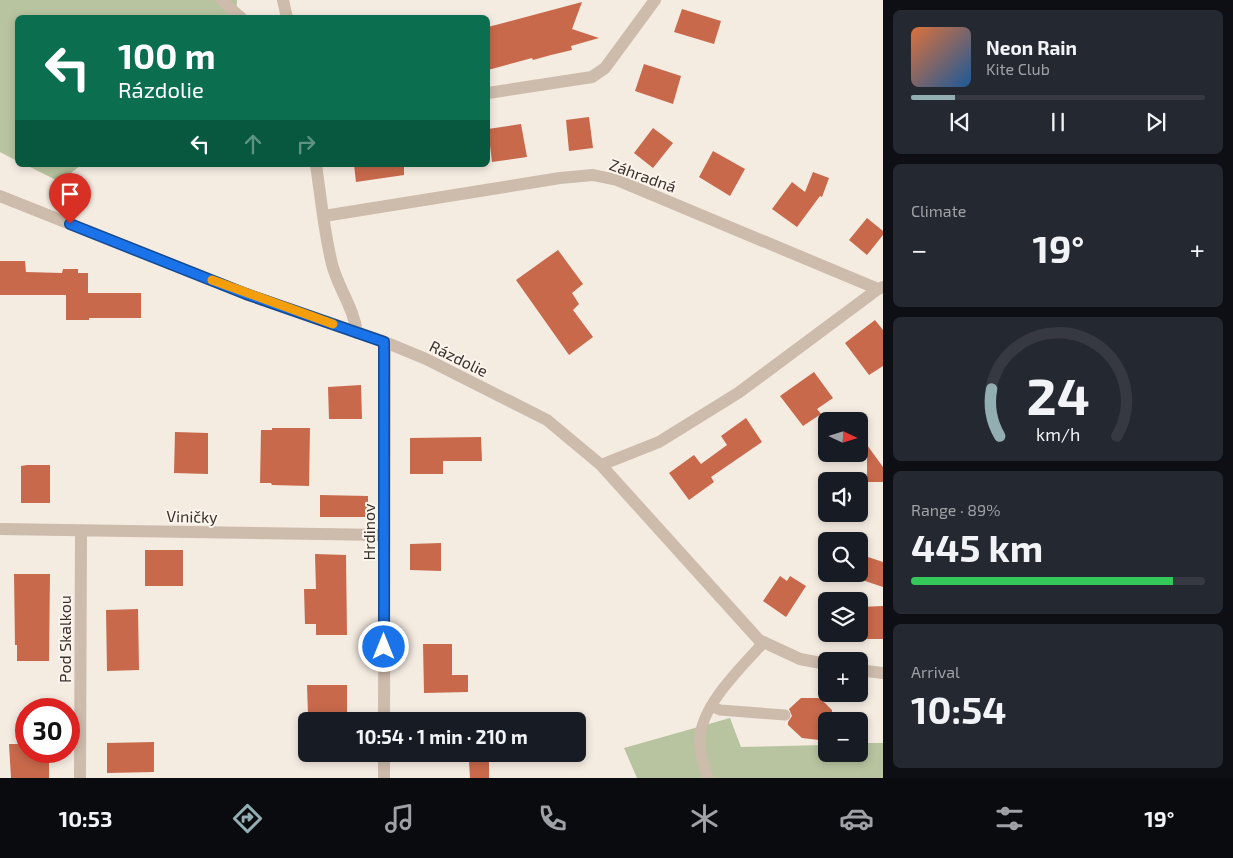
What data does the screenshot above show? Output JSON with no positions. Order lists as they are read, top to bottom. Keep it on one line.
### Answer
{"streets":{"street":["Záhradná","Rázdolie","Viničky","Hrdinov","Pod Skalkou"]},"crossings":[["Záhradná","Rázdolie"],["Rázdolie","Hrdinov"],["Viničky","Hrdinov"],["Viničky","Pod Skalkou"]],"north":"right","page":{"turn":["100 m","Rázdolie"],"song":["Neon Rain","Kite Club"],"tile":["Climate",["Range · 89%","445 km"],["Arrival","10:54"]],"heat":["−","19°","+"],"map_buttons":["+","−"],"limit":"30","trip":"10:54 · 1 min · 210 m","tabs":["10:53","19°"],"gauge":["24","km/h"]}}
